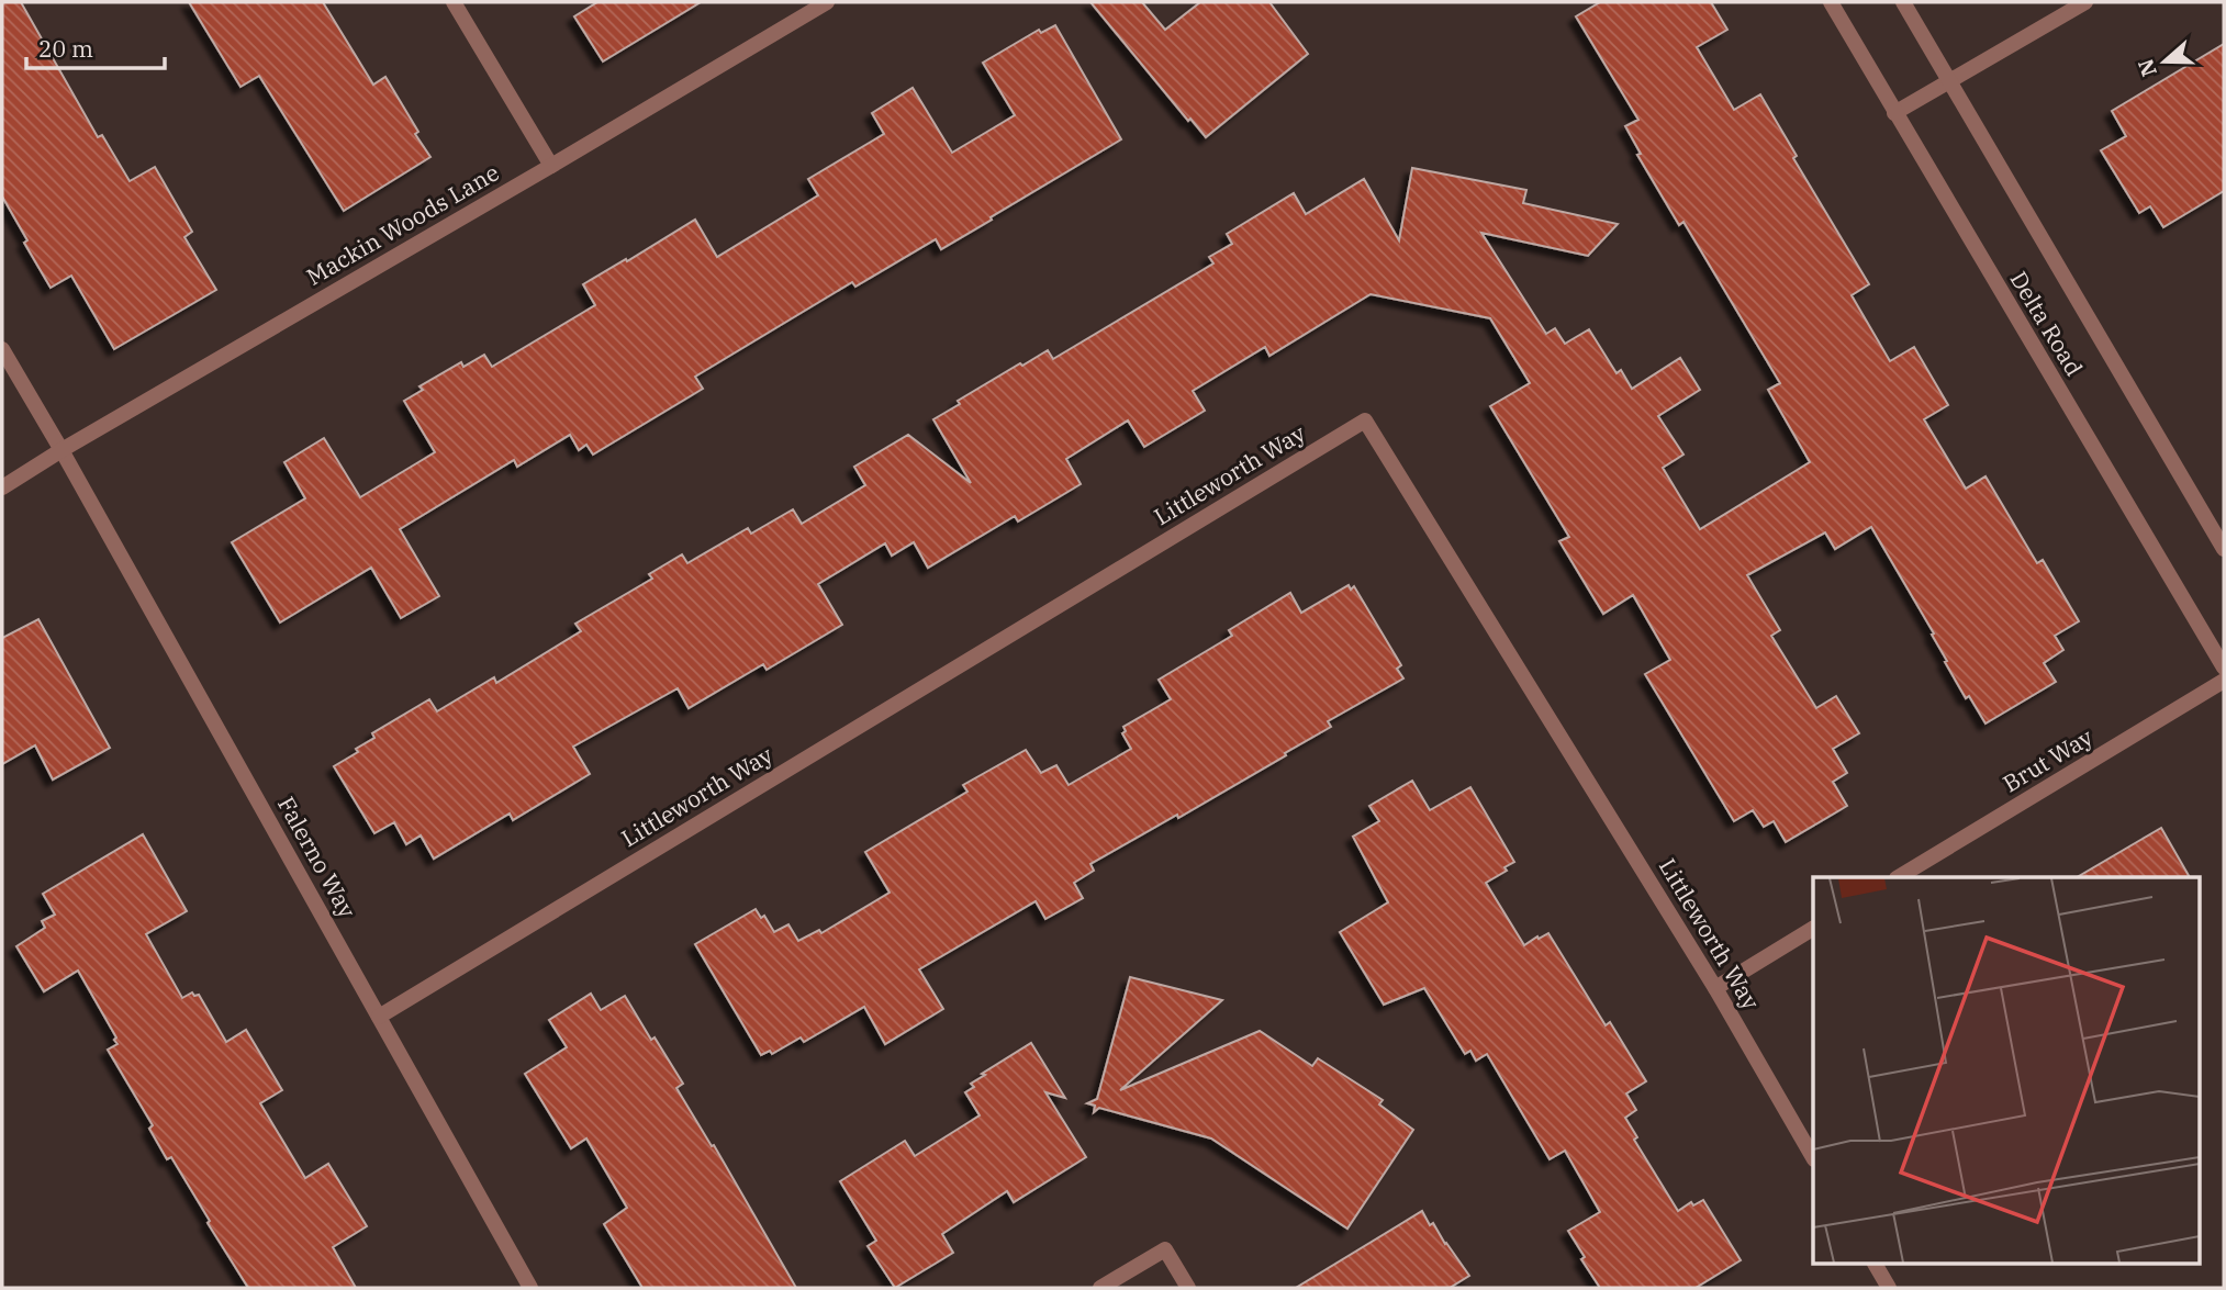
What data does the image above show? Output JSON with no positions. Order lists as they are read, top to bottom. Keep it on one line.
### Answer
{"streets":{"street":["Mackin Woods Lane","Delta Road","Littleworth Way","Brut Way","Falerno Way"]},"crossings":[["Mackin Woods Lane","Falerno Way"],["Littleworth Way","Falerno Way"]],"scale_bar":"20 m","north":"left"}
